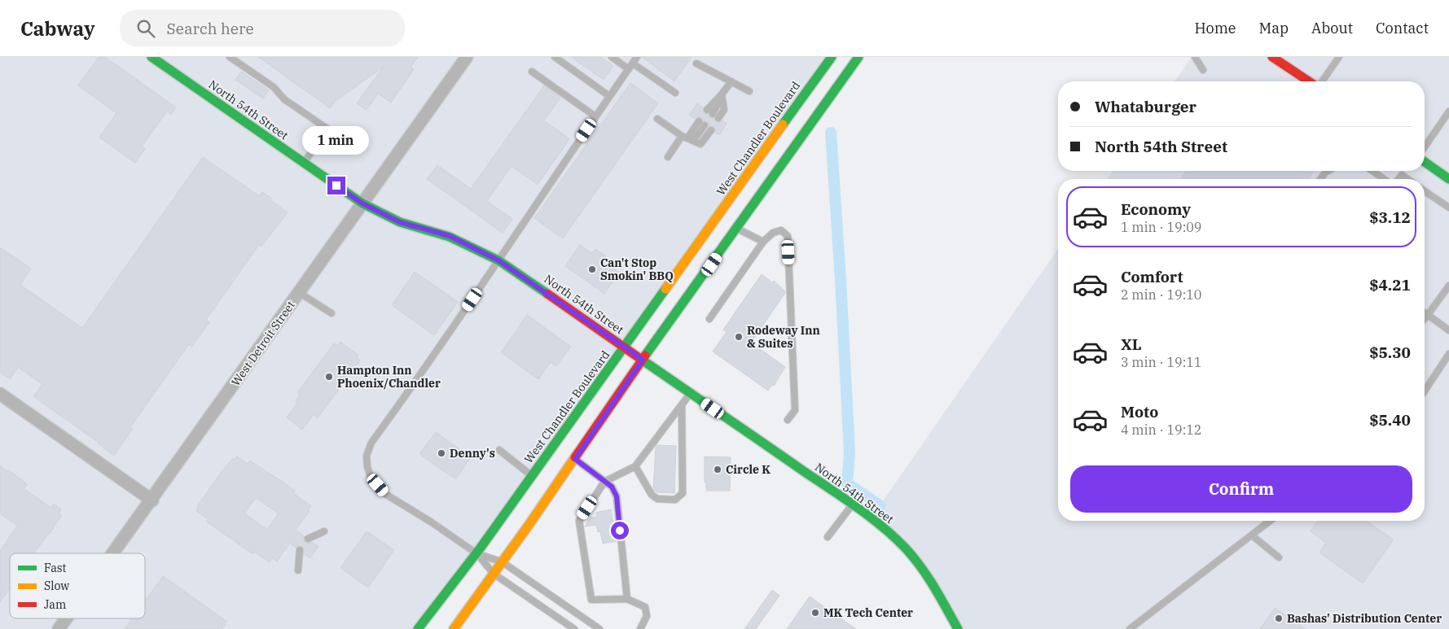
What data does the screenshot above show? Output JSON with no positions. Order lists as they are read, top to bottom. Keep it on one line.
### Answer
{"streets":{"main road":["North 54th Street","West Chandler Boulevard"],"street":["West Detroit Street"]},"crossings":[["North 54th Street","West Chandler Boulevard"],["North 54th Street","West Detroit Street"]],"places":["Can't Stop Smokin' BBQ","Rodeway Inn & Suites","Hampton Inn Phoenix/Chandler","Denny's","Circle K","MK Tech Center","Bashas' Distribution Center"],"legend":["Fast","Slow","Jam"],"page":{"header":"Cabway","search":"Search here","nav":["Home","Map","About","Contact"],"banner":["Whataburger","North 54th Street"],"bubble":"1 min","list":[{"name":"Economy","note":"1 min · 19:09","value":"$3.12"},{"name":"Comfort","note":"2 min · 19:10","value":"$4.21"},{"name":"XL","note":"3 min · 19:11","value":"$5.30"},{"name":"Moto","note":"4 min · 19:12","value":"$5.40"}],"buttons":"Confirm"}}
